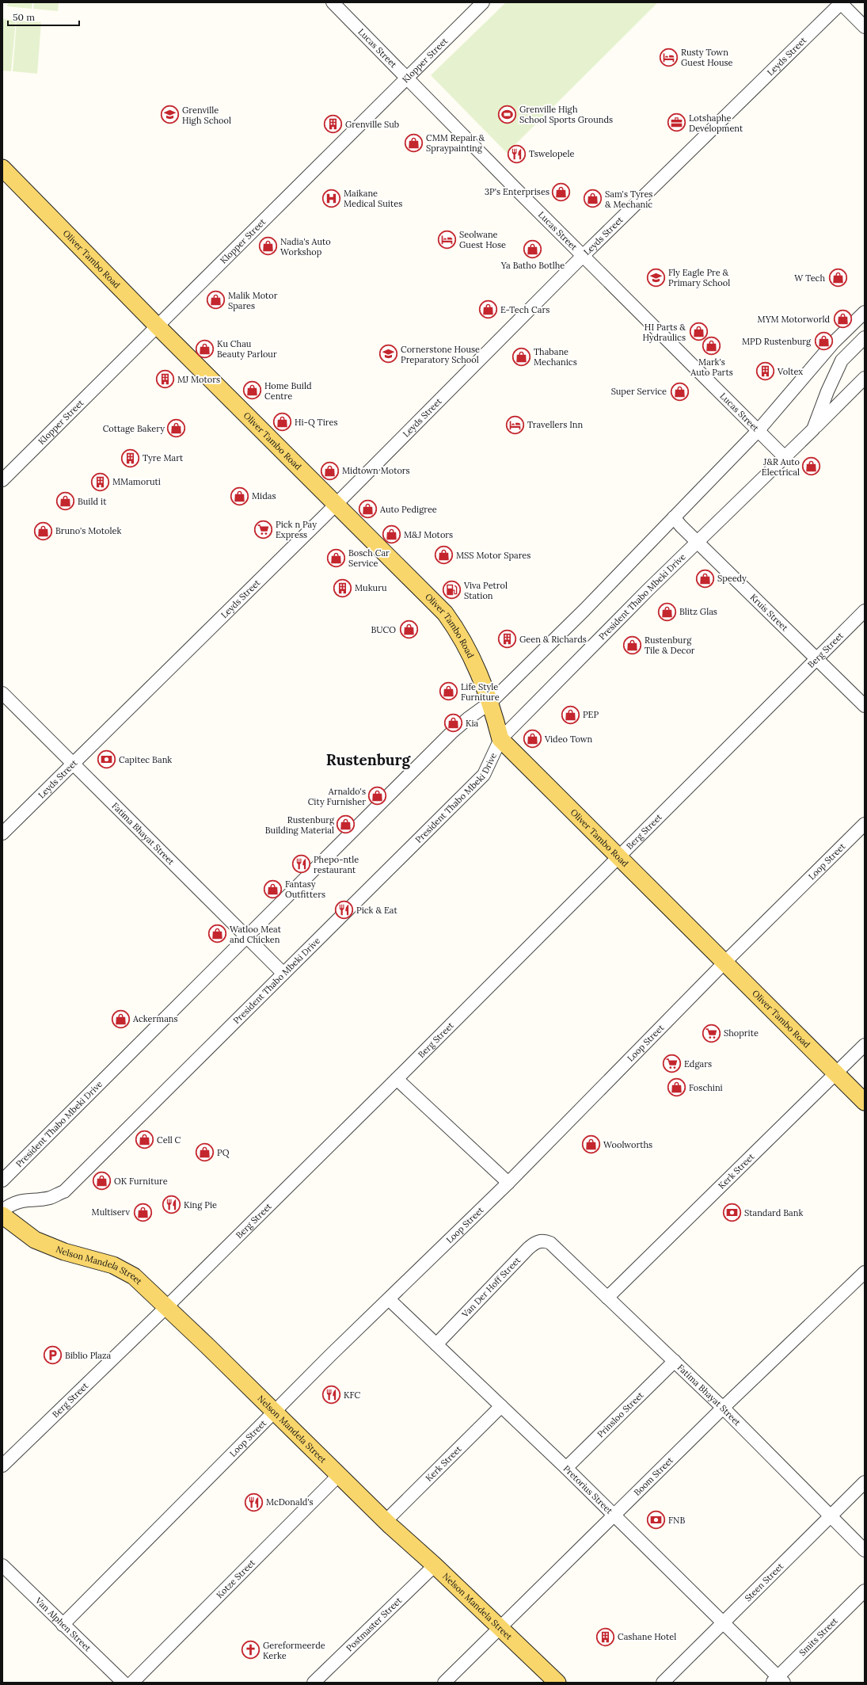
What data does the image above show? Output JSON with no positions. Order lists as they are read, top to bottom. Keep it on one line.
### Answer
{"streets":{"main road":["Oliver Tambo Road","Nelson Mandela Street"],"street":["Lucas Street","Leyds Street","Klopper Street","President Thabo Mbeki Drive","Kruis Street","Berg Street","Fatima Bhayat Street","Loop Street","Kerk Street","Van Der Hoff Street","Prinsloo Street","Boom Street","Pretorius Street","Kotze Street","Steen Street","Postmaster Street","Van Alphen Street","Smits Street"]},"crossings":[["Lucas Street","Leyds Street"],["Lucas Street","Klopper Street"],["Lucas Street","President Thabo Mbeki Drive"],["Leyds Street","Oliver Tambo Road"],["Leyds Street","Fatima Bhayat Street"],["Klopper Street","Oliver Tambo Road"],["Oliver Tambo Road","President Thabo Mbeki Drive"],["Oliver Tambo Road","Berg Street"],["Oliver Tambo Road","Loop Street"],["Oliver Tambo Road","Kerk Street"],["President Thabo Mbeki Drive","Kruis Street"],["President Thabo Mbeki Drive","Fatima Bhayat Street"],["Kruis Street","Berg Street"],["Berg Street","Nelson Mandela Street"],["Fatima Bhayat Street","Kerk Street"],["Fatima Bhayat Street","Van Der Hoff Street"],["Fatima Bhayat Street","Prinsloo Street"],["Fatima Bhayat Street","Boom Street"],["Fatima Bhayat Street","Steen Street"],["Loop Street","Nelson Mandela Street"],["Loop Street","Pretorius Street"],["Loop Street","Van Alphen Street"],["Kerk Street","Nelson Mandela Street"],["Kerk Street","Pretorius Street"],["Nelson Mandela Street","Boom Street"],["Nelson Mandela Street","Kotze Street"],["Nelson Mandela Street","Postmaster Street"],["Van Der Hoff Street","Pretorius Street"],["Prinsloo Street","Pretorius Street"],["Boom Street","Pretorius Street"],["Pretorius Street","Steen Street"],["Pretorius Street","Smits Street"]],"districts":["Rustenburg"],"places":{"hotel":["Rusty Town Guest House","Seolwane Guest Hose","Travellers Inn"],"sports":["Grenville High School Sports Grounds"],"school or university":["Grenville High School","Fly Eagle Pre & Primary School","Cornerstone House Preparatory School"],"office":["Lotshaphe Development"],"building":["Grenville Sub","Voltex","MJ Motors","Tyre Mart","MMamoruti","Mukuru","Geen & Richards","Cashane Hotel"],"shop":["CMM Repair & Spraypainting","3P's Enterprises","Sam's Tyres & Mechanic","Nadia's Auto Workshop","Ya Batho Botlhe","W Tech","Malik Motor Spares","E-Tech Cars","MYM Motorworld","HI Parts & Hydraulics","MPD Rustenburg","Mark's Auto Parts","Ku Chau Beauty Parlour","Thabane Mechanics","Home Build Centre","Super Service","Hi-Q Tires","Cottage Bakery","J&R Auto Electrical","Midtown Motors","Midas","Build it","Auto Pedigree","Bruno's Motolek","M&J Motors","MSS Motor Spares","Bosch Car Service","Speedy","Blitz Glas","BUCO","Rustenburg Tile & Decor","Life Style Furniture","PEP","Kia","Video Town","Arnaldo's City Furnisher","Rustenburg Building Material","Fantasy Outfitters","Watloo Meat and Chicken","Ackermans","Foschini","Cell C","Woolworths","PQ","OK Furniture","Multiserv"],"restaurant":["Tswelopele","Phepo-ntle restaurant","Pick & Eat","King Pie","KFC","McDonald's"],"hospital":["Maikane Medical Suites"],"supermarket":["Pick n Pay Express","Shoprite","Edgars"],"fuel station":["Viva Petrol Station"],"bank":["Capitec Bank","Standard Bank","FNB"],"parking":["Biblio Plaza"],"church":["Gereformeerde Kerke"]},"scale_bar":"50 m"}
